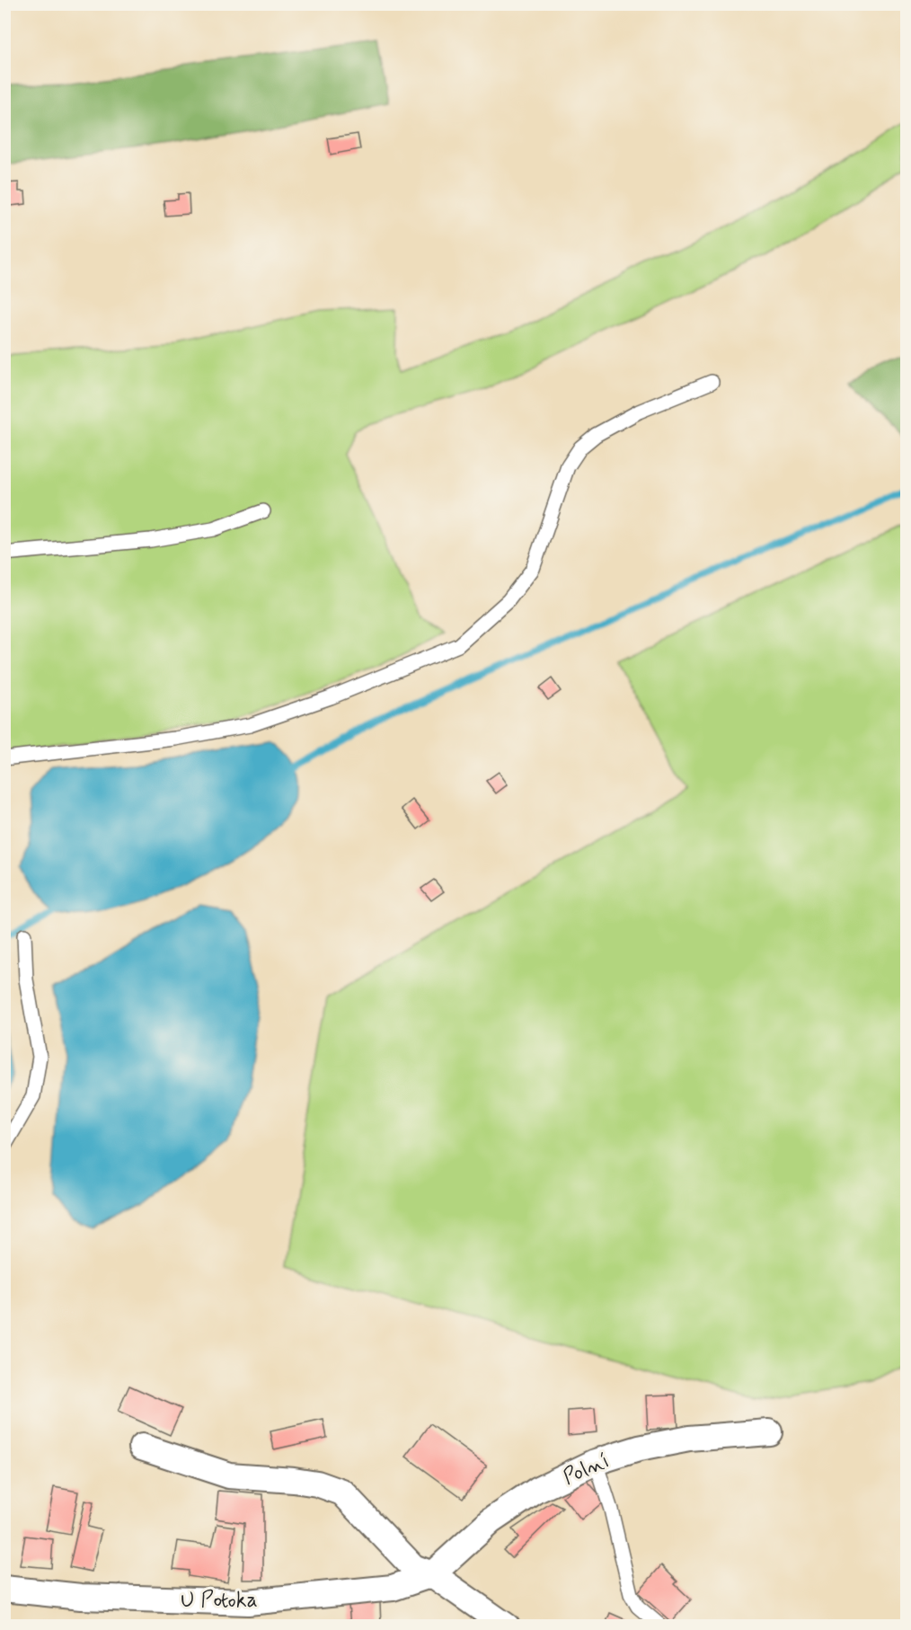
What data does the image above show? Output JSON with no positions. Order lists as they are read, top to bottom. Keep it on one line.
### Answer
{"streets":{"street":["Polní","U Potoka"]},"crossings":[["Polní","U Potoka"]]}
